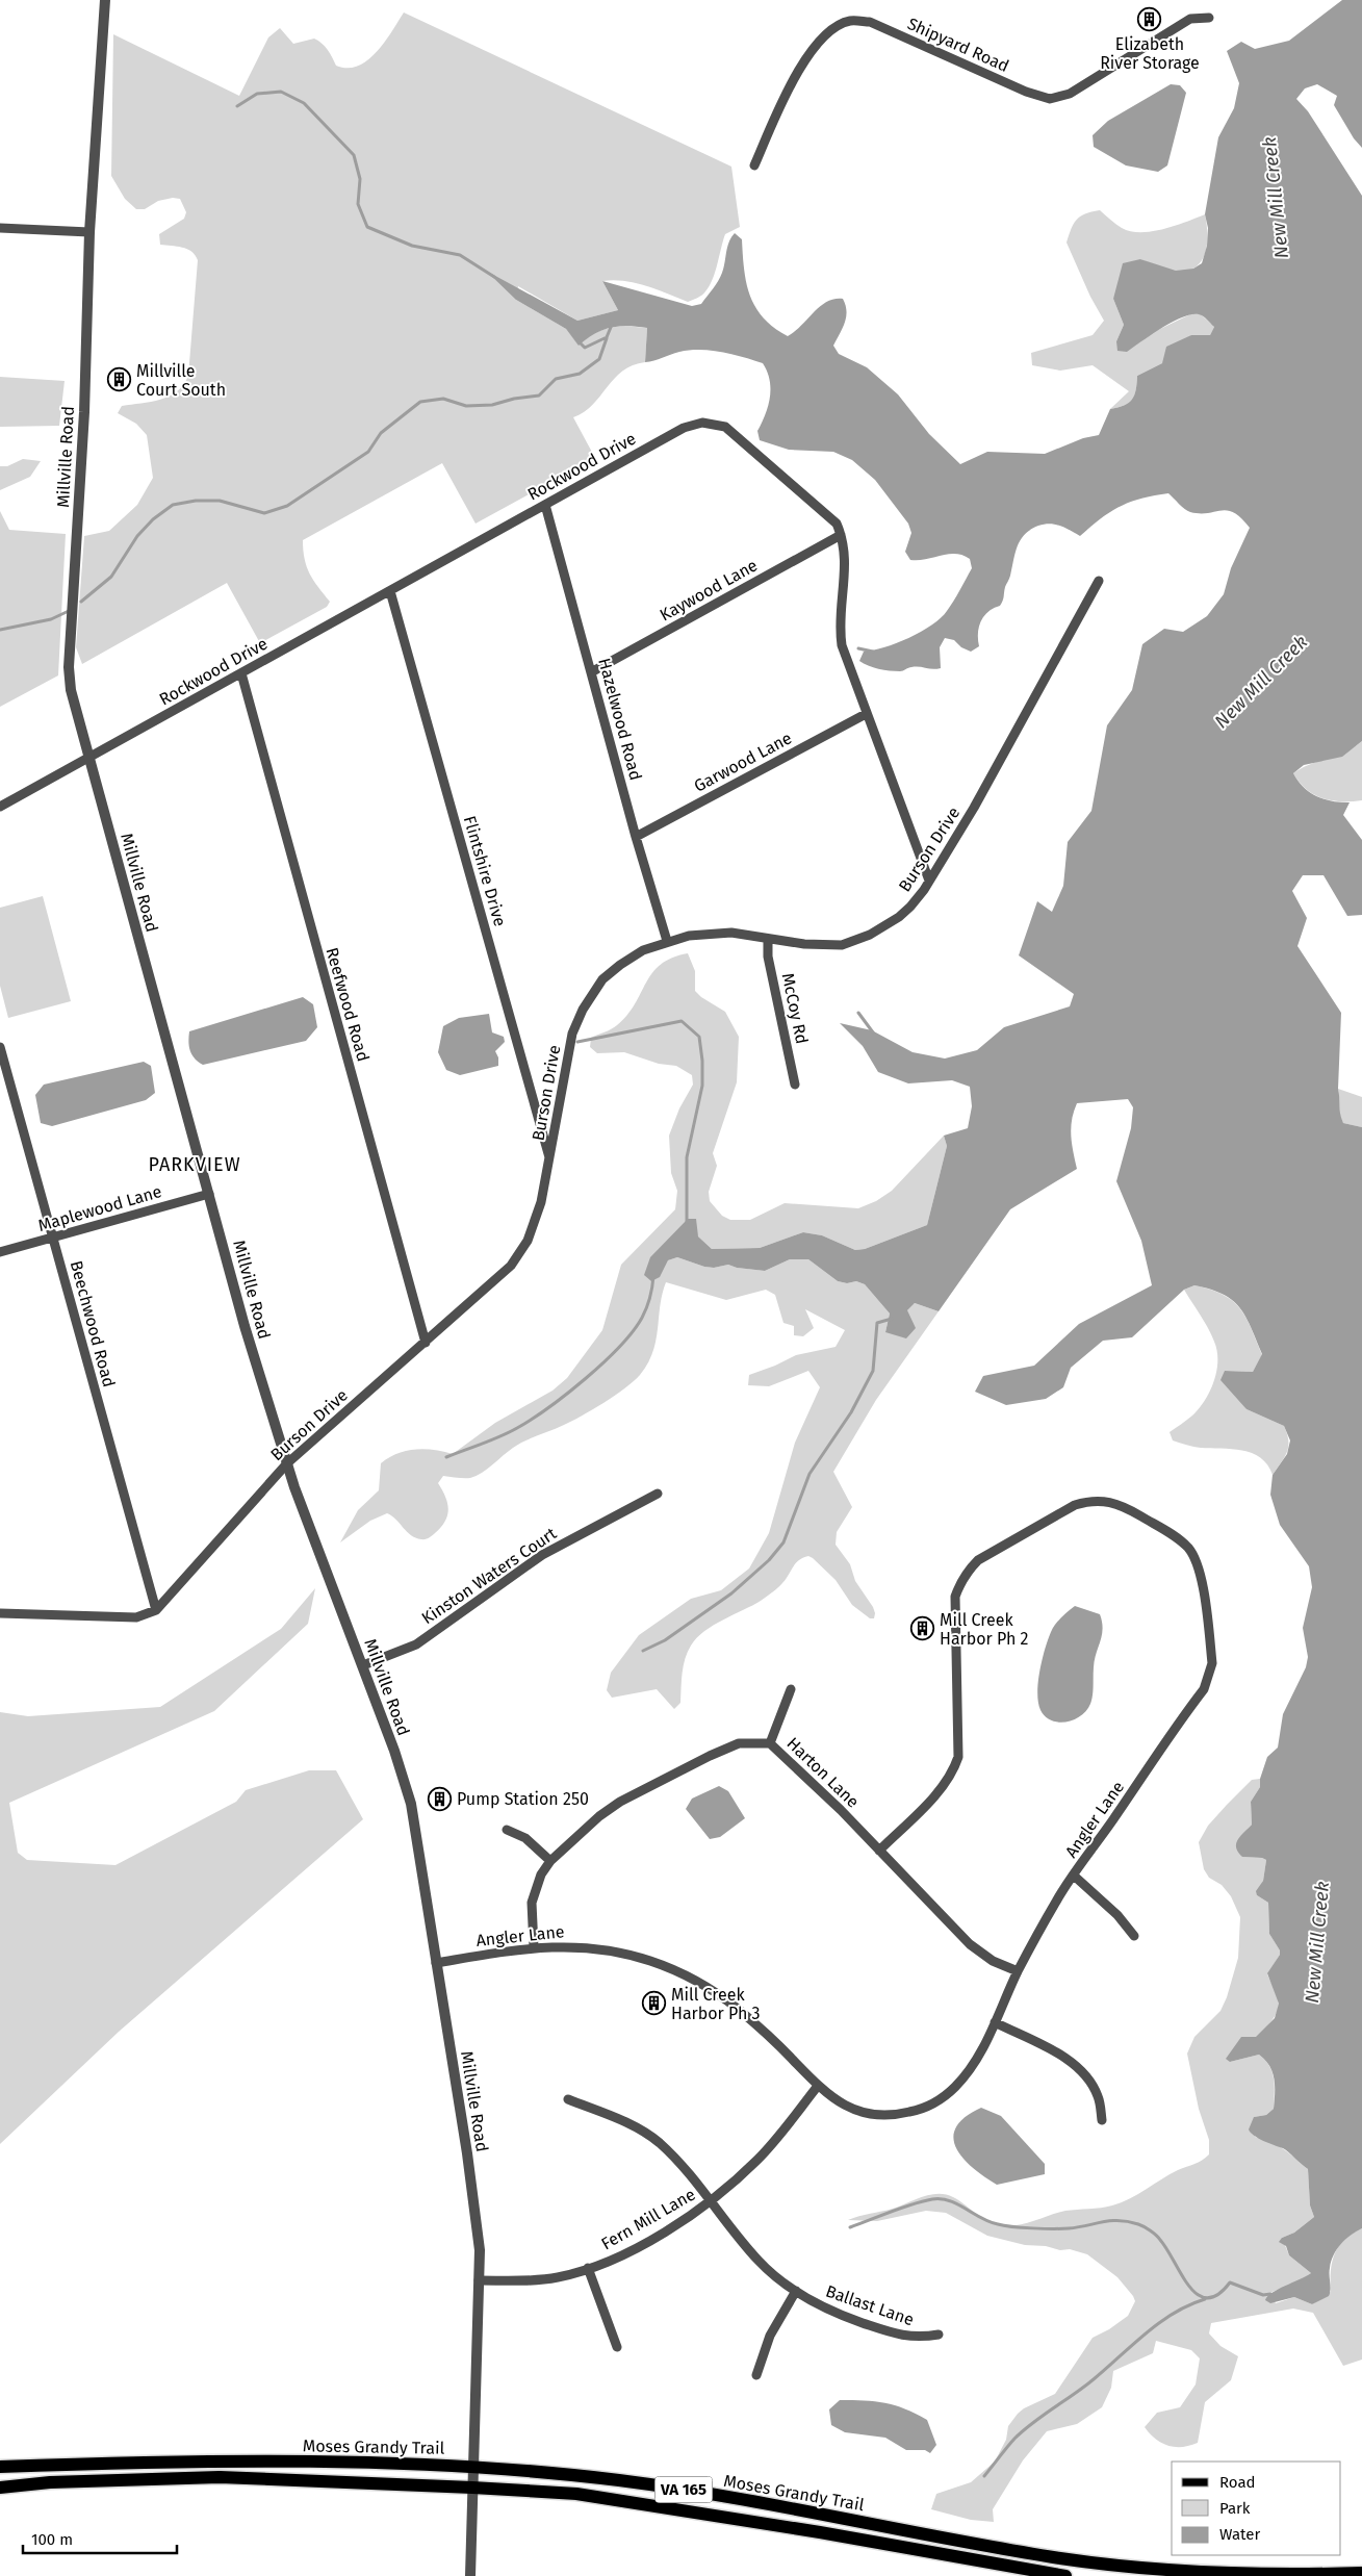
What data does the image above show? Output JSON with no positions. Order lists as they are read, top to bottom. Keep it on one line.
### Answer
{"streets":{"main road":["Moses Grandy Trail","VA 165"],"street":["Shipyard Road","Millville Road","Rockwood Drive","Kaywood Lane","Hazelwood Road","Garwood Lane","Burson Drive","Flintshire Drive","Reefwood Road","McCoy Rd","Maplewood Lane","Beechwood Road","Kinston Waters Court","Harton Lane","Angler Lane","Fern Mill Lane","Ballast Lane"]},"crossings":[["Millville Road","Rockwood Drive"],["Millville Road","Burson Drive"],["Millville Road","Maplewood Lane"],["Millville Road","Kinston Waters Court"],["Millville Road","Angler Lane"],["Millville Road","Fern Mill Lane"],["Millville Road","Moses Grandy Trail"],["Rockwood Drive","Kaywood Lane"],["Rockwood Drive","Hazelwood Road"],["Rockwood Drive","Garwood Lane"],["Rockwood Drive","Burson Drive"],["Rockwood Drive","Flintshire Drive"],["Rockwood Drive","Reefwood Road"],["Kaywood Lane","Hazelwood Road"],["Hazelwood Road","Garwood Lane"],["Hazelwood Road","Burson Drive"],["Burson Drive","Flintshire Drive"],["Burson Drive","Reefwood Road"],["Burson Drive","McCoy Rd"],["Burson Drive","Beechwood Road"],["Maplewood Lane","Beechwood Road"],["Harton Lane","Angler Lane"],["Angler Lane","Fern Mill Lane"],["Fern Mill Lane","Ballast Lane"]],"districts":["PARKVIEW"],"water":["New Mill Creek"],"places":{"building":["Elizabeth River Storage","Millville Court South","Mill Creek Harbor Ph 2","Pump Station 250","Mill Creek Harbor Ph 3"]},"legend":["Road","Park","Water"],"scale_bar":"100 m"}
